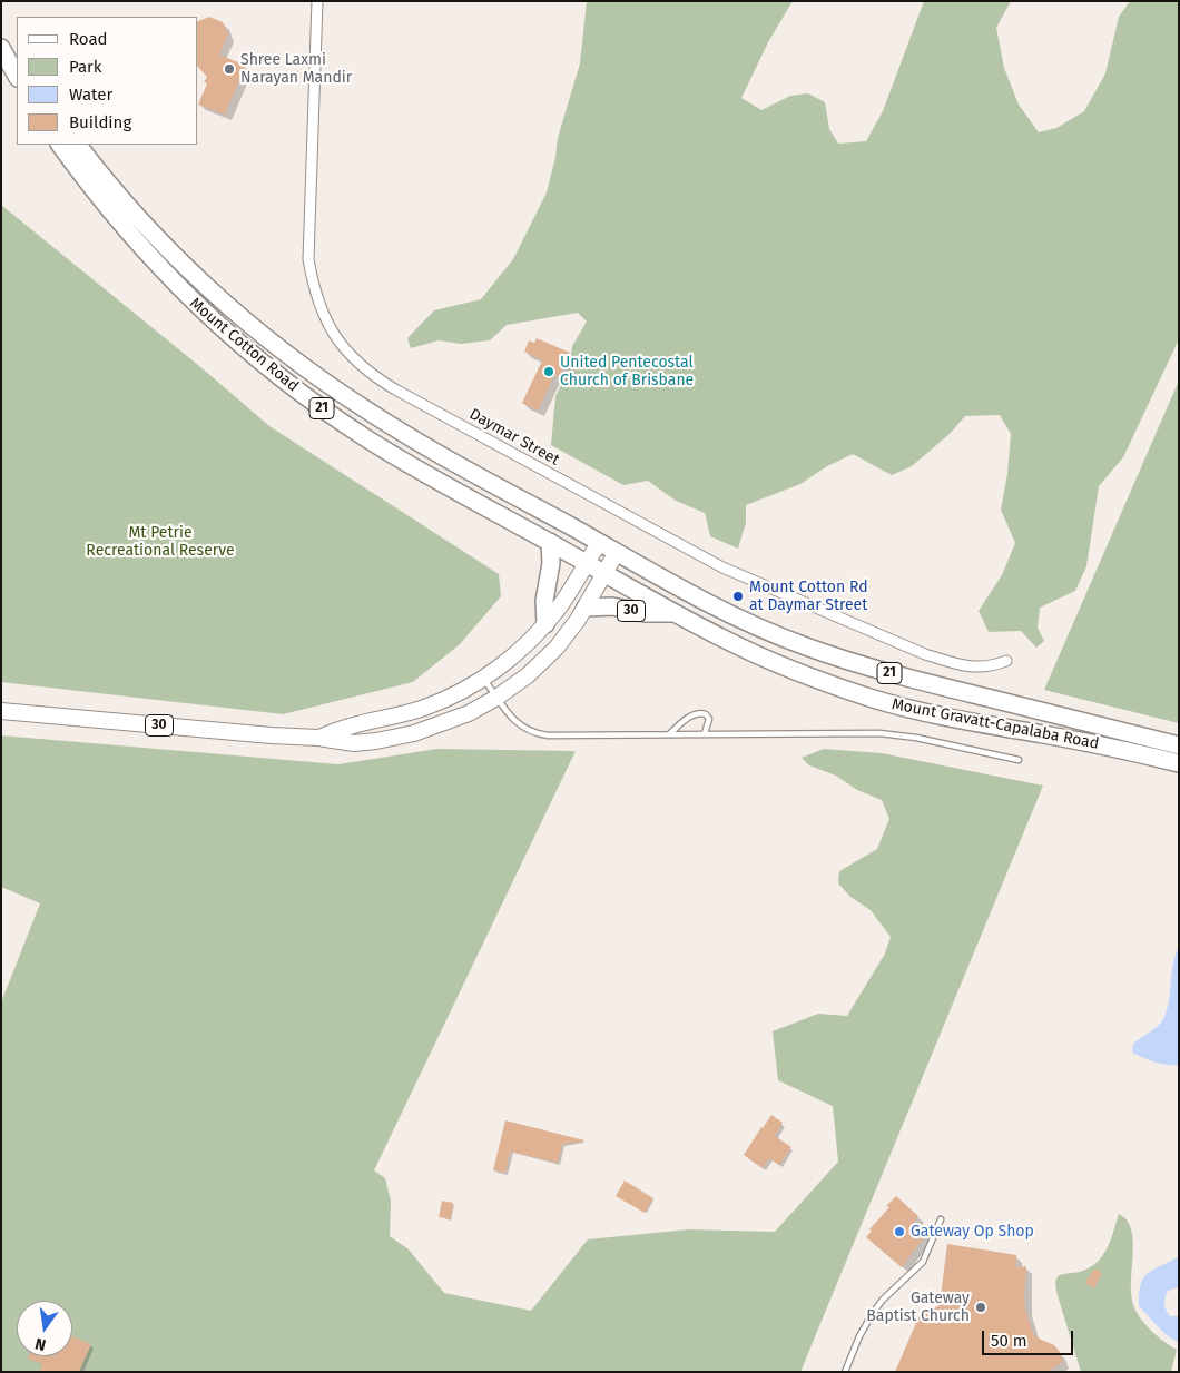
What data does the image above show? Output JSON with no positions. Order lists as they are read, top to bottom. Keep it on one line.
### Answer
{"streets":{"highway":["Mount Cotton Road","21","30","Mount Gravatt-Capalaba Road"],"street":["Daymar Street"]},"crossings":[["Mount Cotton Road","30"],["Mount Cotton Road","Mount Gravatt-Capalaba Road"],["30","Mount Gravatt-Capalaba Road"]],"parks":["Mt Petrie Recreational Reserve"],"places":["Shree Laxmi Narayan Mandir","United Pentecostal Church of Brisbane","Mount Cotton Rd at Daymar Street","Gateway Op Shop","Gateway Baptist Church"],"legend":["Road","Park","Water","Building"],"scale_bar":"50 m","north":"bottom"}
